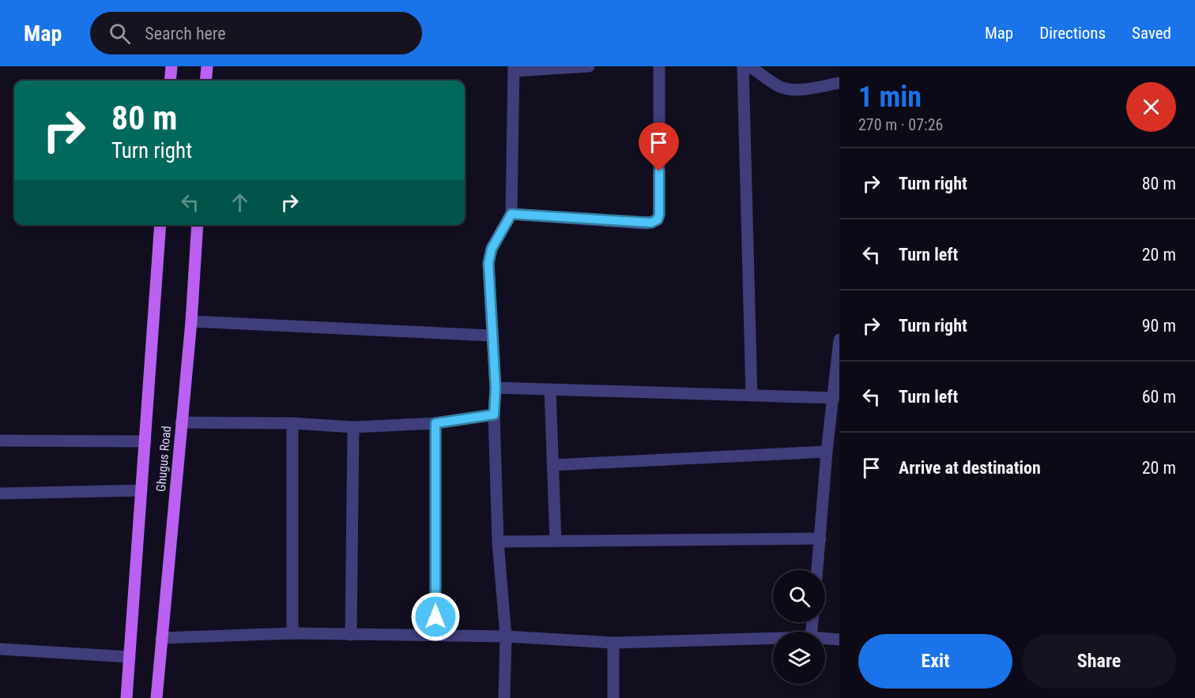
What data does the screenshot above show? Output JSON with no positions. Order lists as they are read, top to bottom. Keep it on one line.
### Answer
{"streets":{"main road":["Ghugus Road"]},"page":{"header":"Map","search":"Search here","nav":["Map","Directions","Saved"],"heading":["1 min","270 m · 07:26"],"turn":["80 m","Turn right"],"list":[{"name":"Turn right","value":"80 m"},{"name":"Turn left","value":"20 m"},{"name":"Turn right","value":"90 m"},{"name":"Turn left","value":"60 m"},{"name":"Arrive at destination","value":"20 m"}],"buttons":["Exit","Share"]}}
